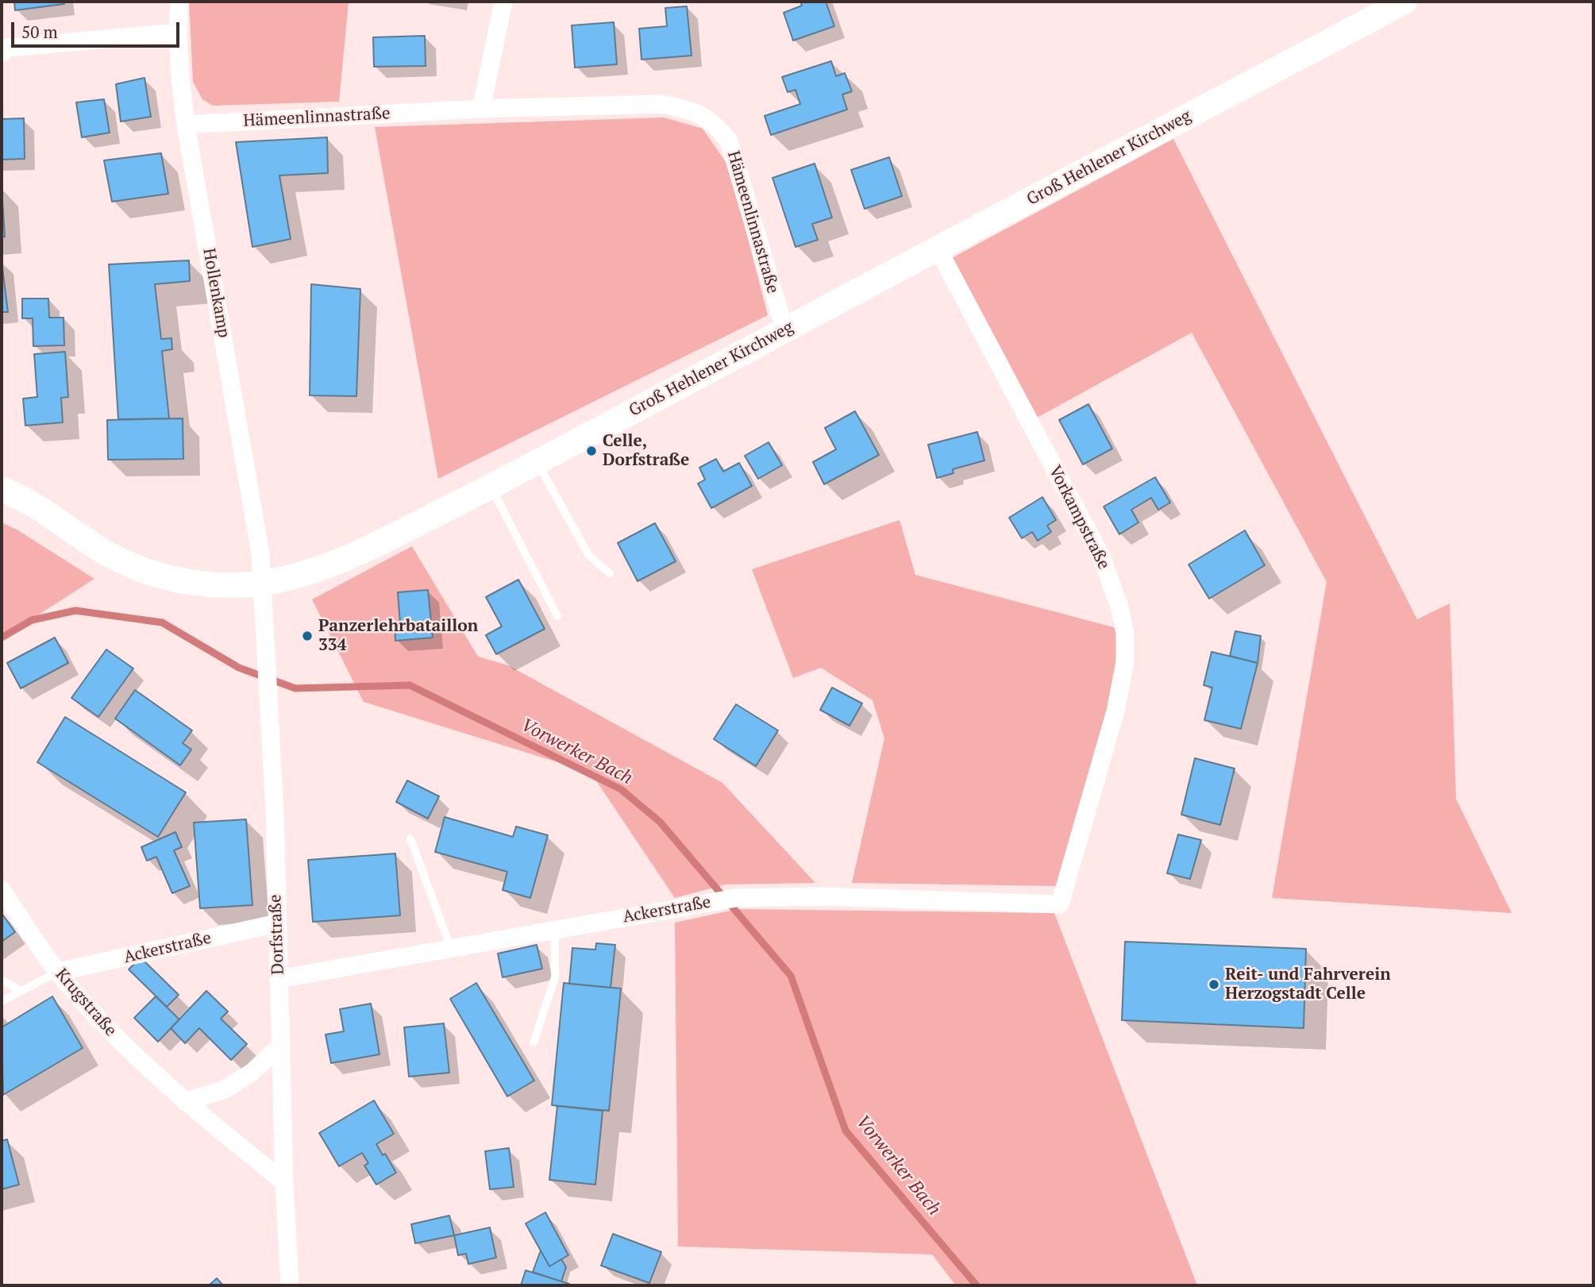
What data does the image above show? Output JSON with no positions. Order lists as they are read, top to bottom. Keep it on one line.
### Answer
{"streets":{"main road":["Groß Hehlener Kirchweg"],"street":["Hämeenlinnastraße","Hollenkamp","Vorkampstraße","Ackerstraße","Dorfstraße","Krugstraße"]},"crossings":[["Hämeenlinnastraße","Groß Hehlener Kirchweg"],["Hämeenlinnastraße","Hollenkamp"],["Groß Hehlener Kirchweg","Hollenkamp"],["Groß Hehlener Kirchweg","Vorkampstraße"],["Groß Hehlener Kirchweg","Dorfstraße"],["Hollenkamp","Dorfstraße"],["Vorkampstraße","Ackerstraße"],["Ackerstraße","Dorfstraße"],["Ackerstraße","Krugstraße"],["Dorfstraße","Krugstraße"]],"water":["Vorwerker Bach"],"places":["Celle, Dorfstraße","Panzerlehrbataillon 334","Reit- und Fahrverein Herzogstadt Celle"],"scale_bar":"50 m"}
